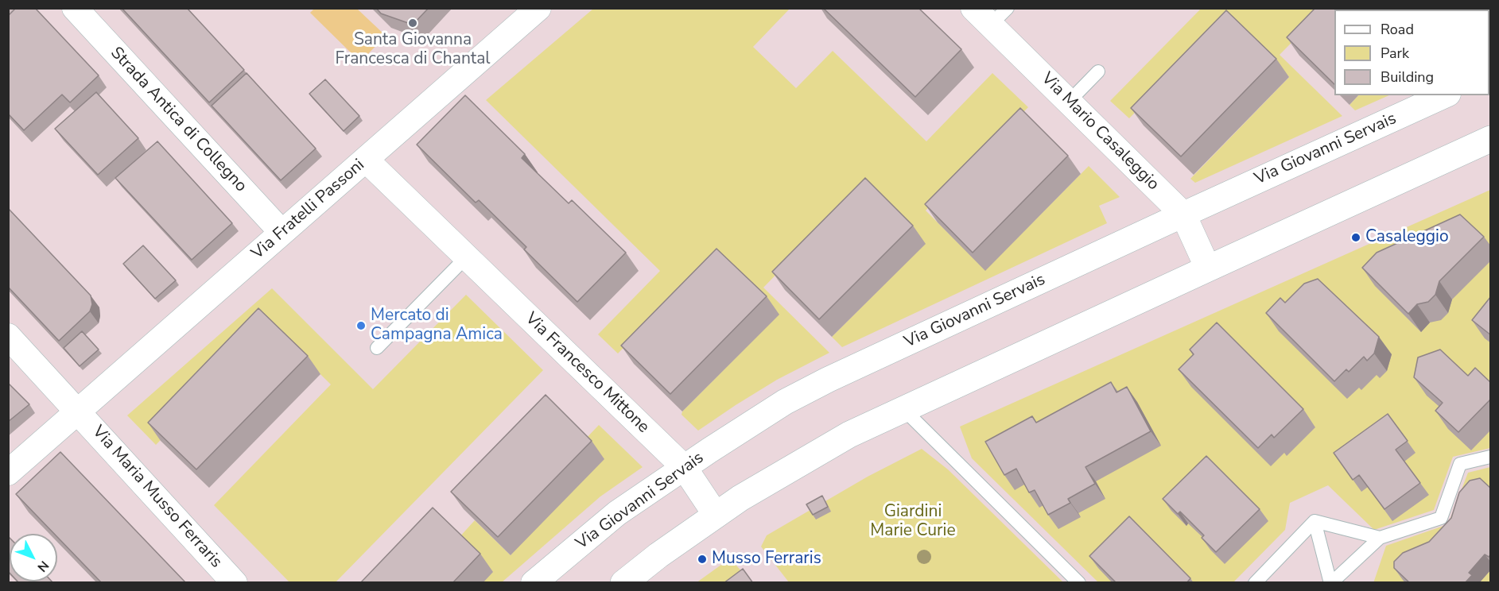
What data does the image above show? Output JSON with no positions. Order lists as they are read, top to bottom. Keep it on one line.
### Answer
{"streets":{"street":["Strada Antica di Collegno","Via Mario Casaleggio","Via Giovanni Servais","Via Fratelli Passoni","Via Francesco Mittone","Via Maria Musso Ferraris"]},"crossings":[["Strada Antica di Collegno","Via Fratelli Passoni"],["Via Mario Casaleggio","Via Giovanni Servais"],["Via Giovanni Servais","Via Francesco Mittone"],["Via Fratelli Passoni","Via Francesco Mittone"],["Via Fratelli Passoni","Via Maria Musso Ferraris"]],"parks":["Giardini Marie Curie"],"places":["Santa Giovanna Francesca di Chantal","Casaleggio","Mercato di Campagna Amica","Musso Ferraris"],"legend":["Road","Park","Building"],"north":"bottom right"}
